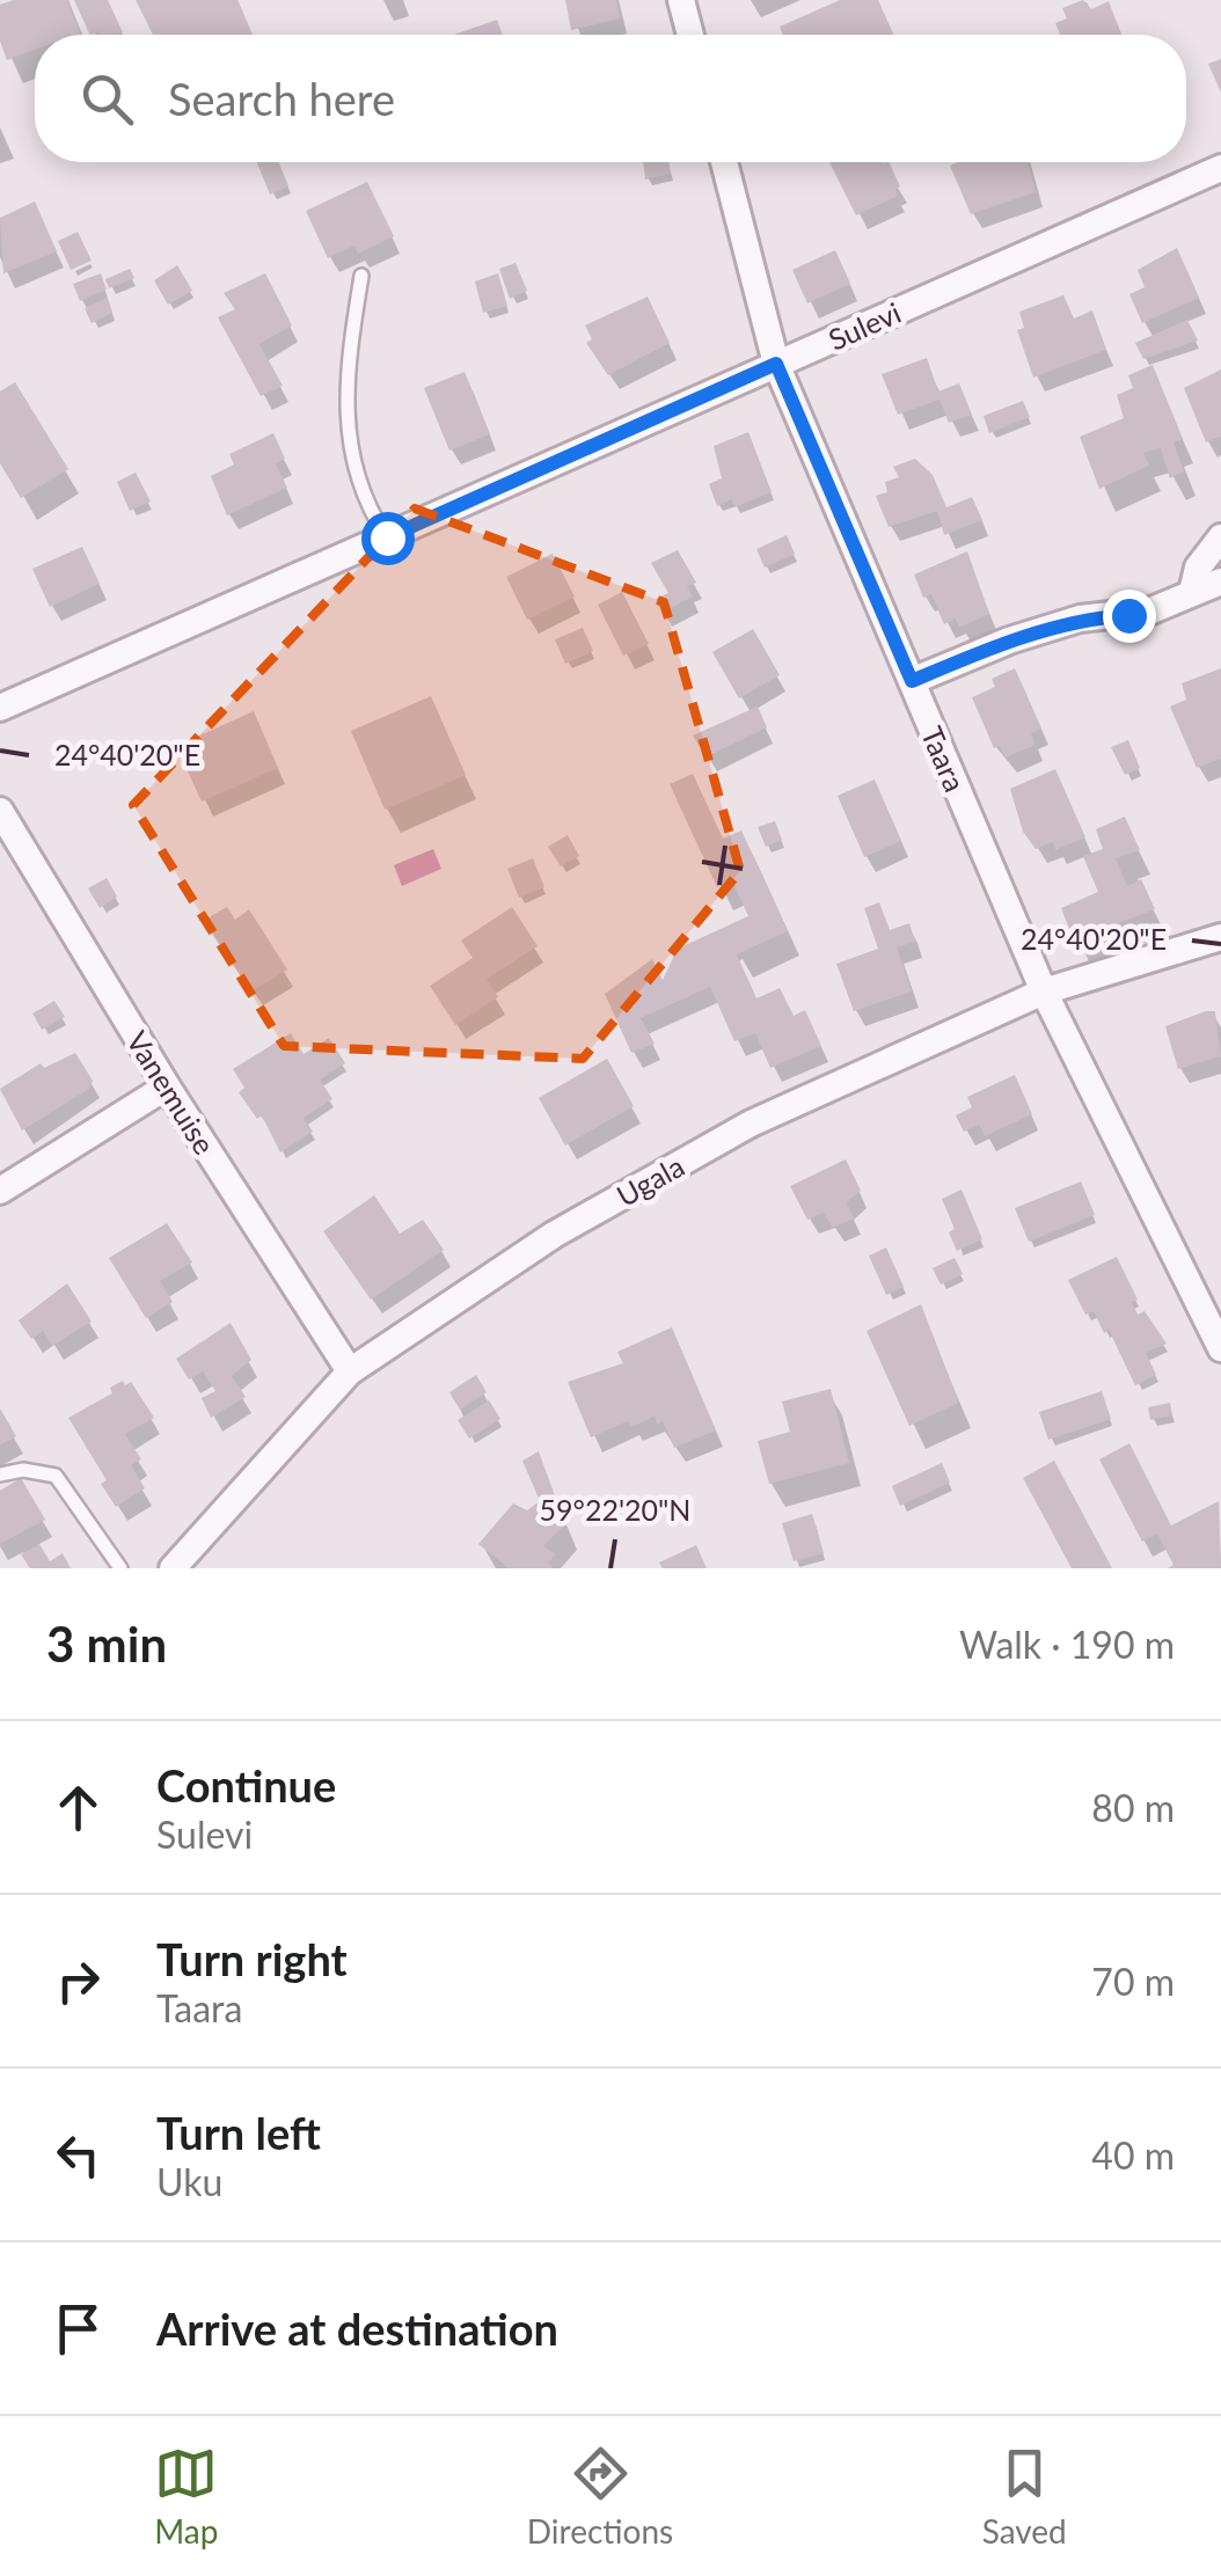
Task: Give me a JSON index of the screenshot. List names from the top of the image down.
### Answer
{
  "streets": {
    "street": [
      "Sulevi",
      "Taara",
      "Vanemuise",
      "Ugala"
    ]
  },
  "crossings": [
    ["Sulevi", "Taara"],
    ["Taara", "Ugala"],
    ["Vanemuise", "Ugala"]
  ],
  "page": {
    "search": "Search here",
    "heading": ["3 min", "Walk · 190 m"],
    "list": [
      ["Continue", "Sulevi", "80 m"],
      ["Turn right", "Taara", "70 m"],
      ["Turn left", "Uku", "40 m"],
      "Arrive at destination"
    ],
    "nav": ["Map", "Directions", "Saved"]
  },
  "coordinates": ["24°40'20\"E", "59°22'20\"N"]
}
